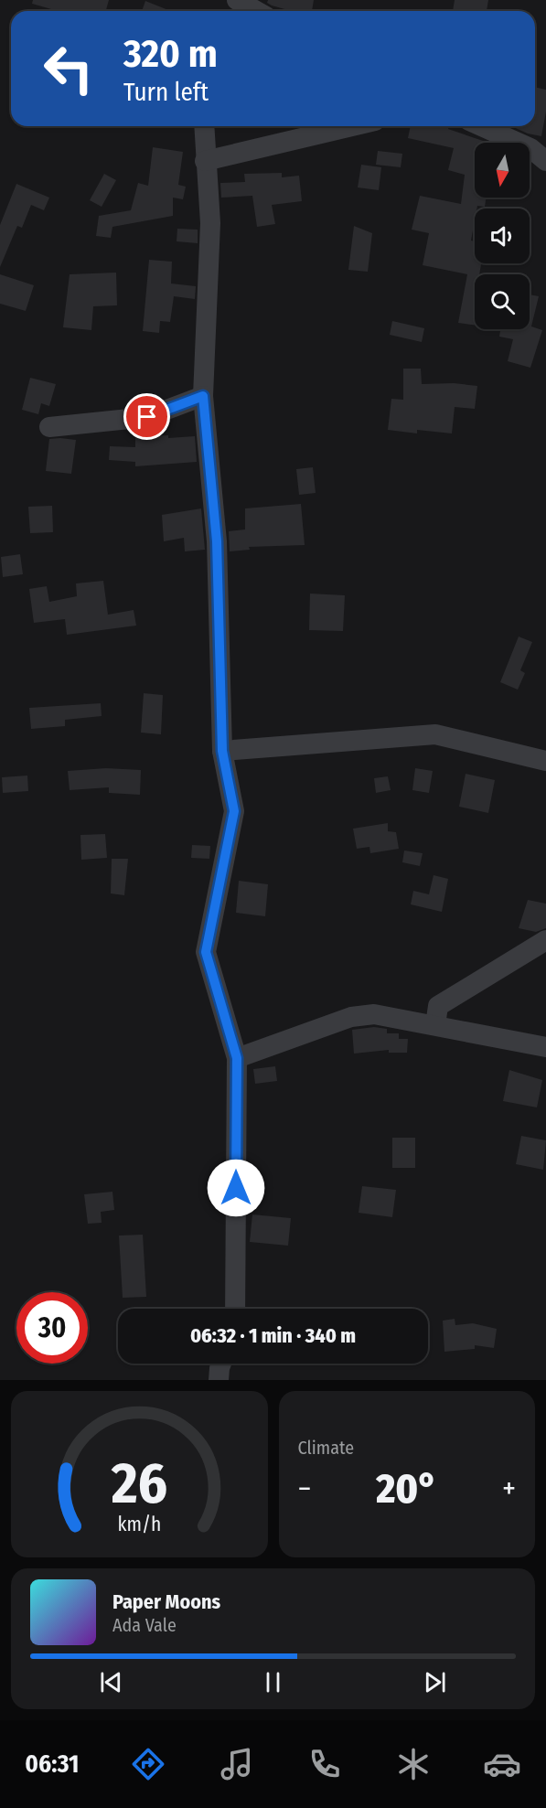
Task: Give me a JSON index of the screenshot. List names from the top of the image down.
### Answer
{
  "north": "bottom",
  "page": {
    "turn": ["320 m", "Turn left"],
    "limit": "30",
    "trip": "06:32 · 1 min · 340 m",
    "tile": "Climate",
    "heat": ["−", "20°", "+"],
    "song": ["Paper Moons", "Ada Vale"],
    "tabs": "06:31",
    "gauge": ["26", "km/h"]
  }
}
